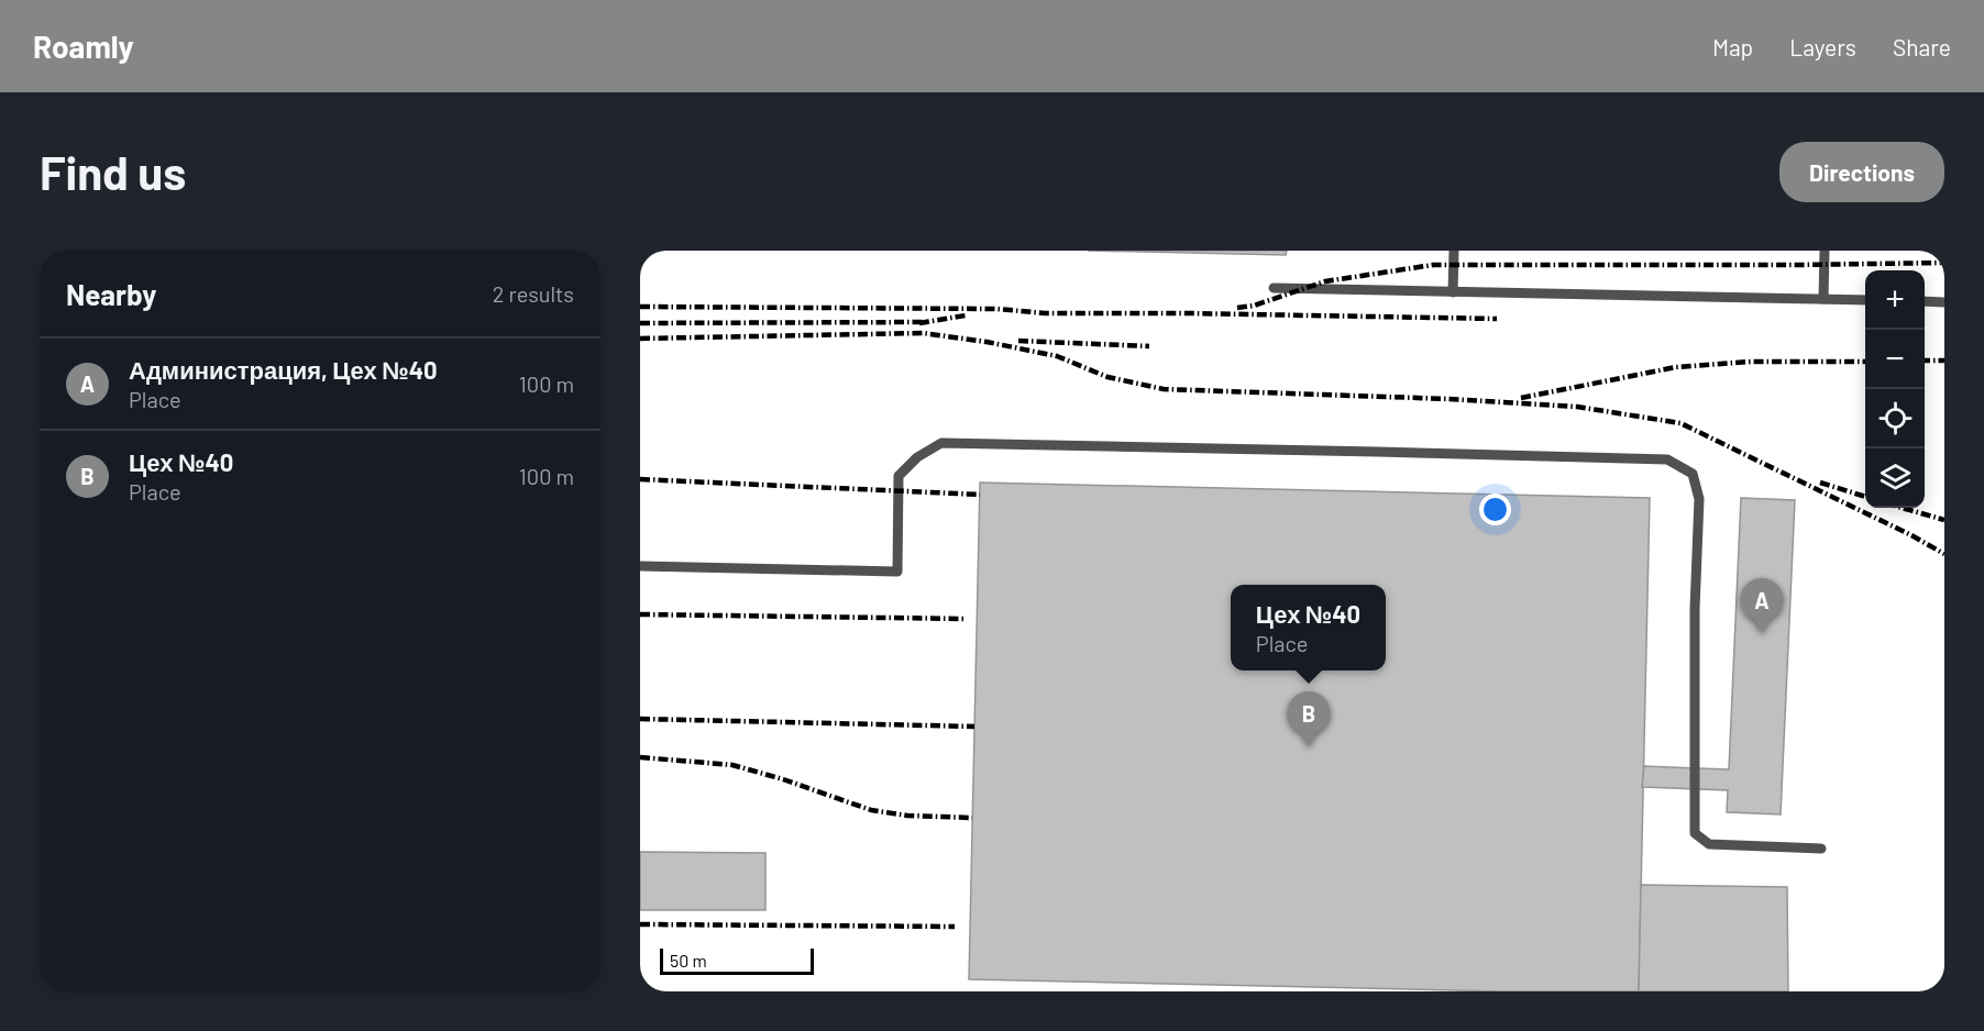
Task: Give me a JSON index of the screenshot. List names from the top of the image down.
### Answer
{
  "scale_bar": "50 m",
  "page": {
    "header": "Roamly",
    "nav": ["Map", "Layers", "Share"],
    "buttons": "Directions",
    "title": "Find us",
    "heading": ["Nearby", "2 results"],
    "map_buttons": ["+", "−"],
    "list": [
      {
        "mark": "A",
        "name": "Администрация, Цех №40",
        "note": "Place",
        "value": "100 m"
      },
      {
        "mark": "B",
        "name": "Цех №40",
        "note": "Place",
        "value": "100 m"
      }
    ],
    "pins": ["A", "B"],
    "popup": ["Цех №40", "Place"],
    "scale": "50 m"
  }
}
